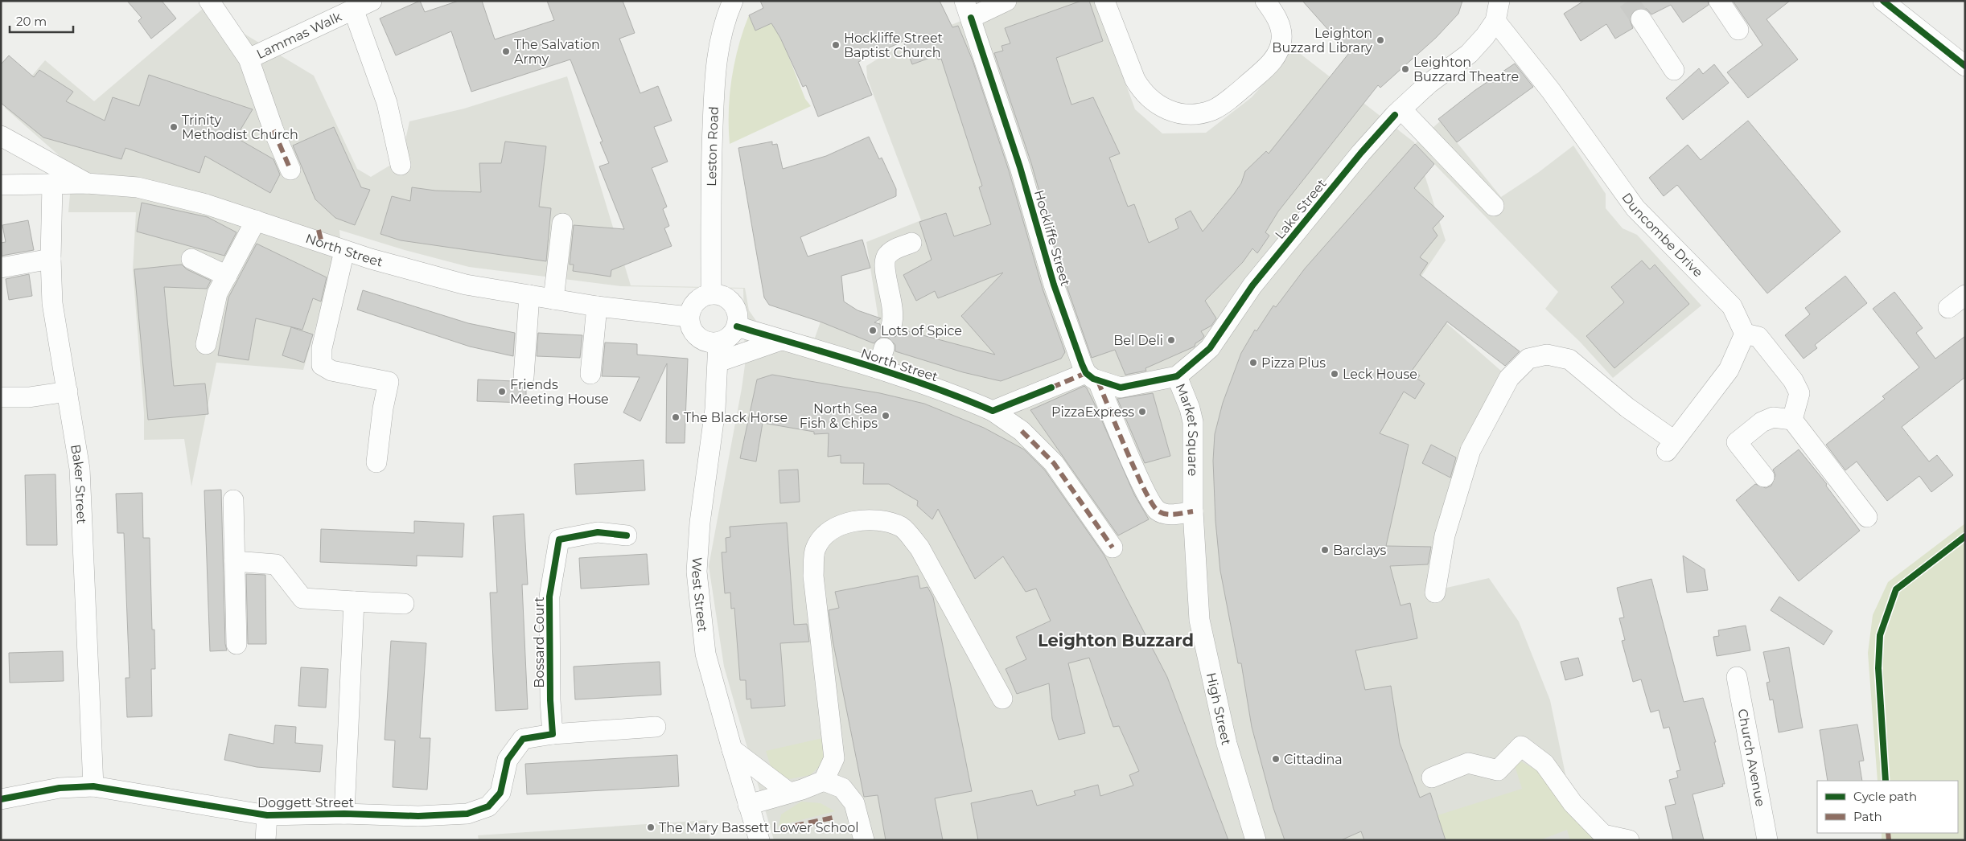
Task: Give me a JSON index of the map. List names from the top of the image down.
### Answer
{
  "streets": {
    "street": [
      "Lammas Walk",
      "Leston Road",
      "Lake Street",
      "Duncombe Drive",
      "Hockliffe Street",
      "North Street",
      "Market Square",
      "Baker Street",
      "West Street",
      "Bossard Court",
      "High Street",
      "Church Avenue",
      "Doggett Street"
    ]
  },
  "crossings": [
    ["Leston Road", "North Street"],
    ["Leston Road", "West Street"],
    ["Lake Street", "Duncombe Drive"],
    ["Lake Street", "Market Square"],
    ["North Street", "Baker Street"],
    ["North Street", "West Street"],
    ["Market Square", "High Street"],
    ["Baker Street", "Doggett Street"],
    ["Bossard Court", "Doggett Street"]
  ],
  "districts": ["Leighton Buzzard"],
  "places": [
    "Leighton Buzzard Library",
    "Hockliffe Street Baptist Church",
    "The Salvation Army",
    "Leighton Buzzard Theatre",
    "Trinity Methodist Church",
    "Lots of Spice",
    "Bel Deli",
    "Pizza Plus",
    "Leck House",
    "Friends Meeting House",
    "PizzaExpress",
    "North Sea Fish & Chips",
    "The Black Horse",
    "Barclays",
    "Cittadina",
    "The Mary Bassett Lower School"
  ],
  "legend": ["Cycle path", "Path"],
  "scale_bar": "20 m"
}
